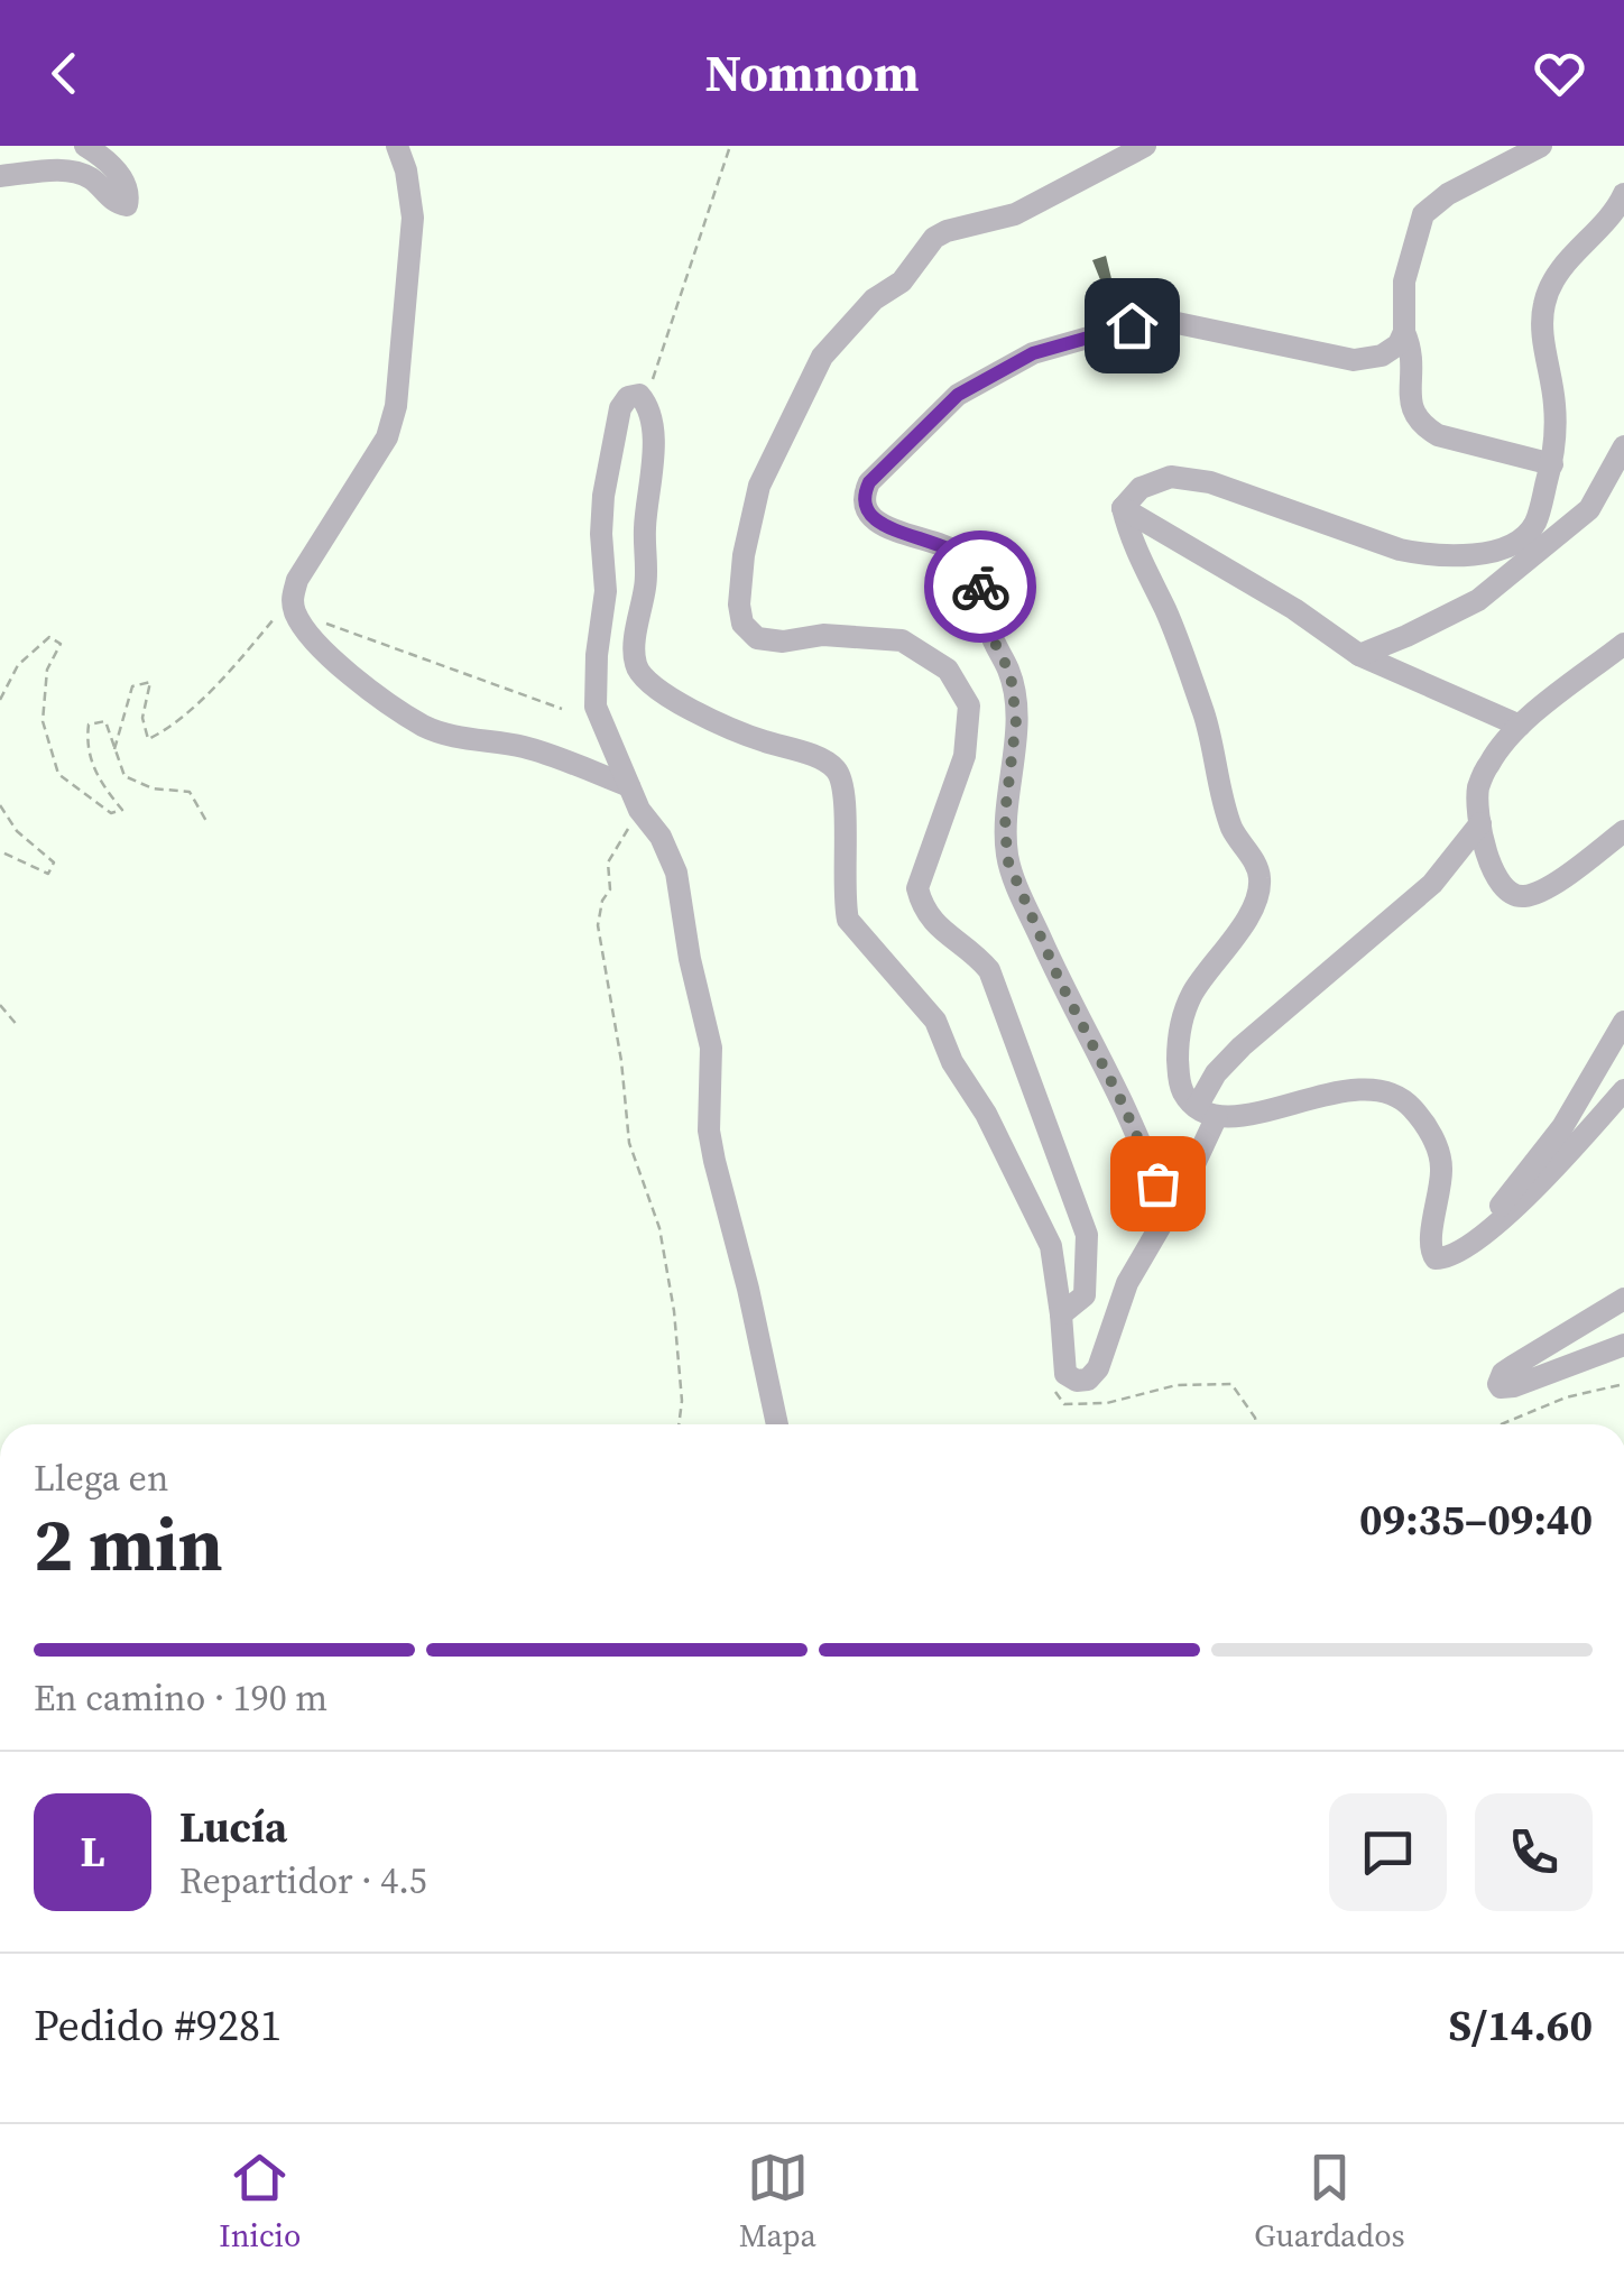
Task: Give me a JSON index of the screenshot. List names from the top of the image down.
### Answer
{
  "page": {
    "header": "Nomnom",
    "heading": ["2 min", "Llega en", "09:35–09:40"],
    "panel": [
      "Lucía",
      "Repartidor · 4.5",
      "Pedido #9281",
      "S/14.60"
    ],
    "bar": "En camino · 190 m",
    "round": "L",
    "tabs": ["Inicio", "Mapa", "Guardados"]
  }
}
